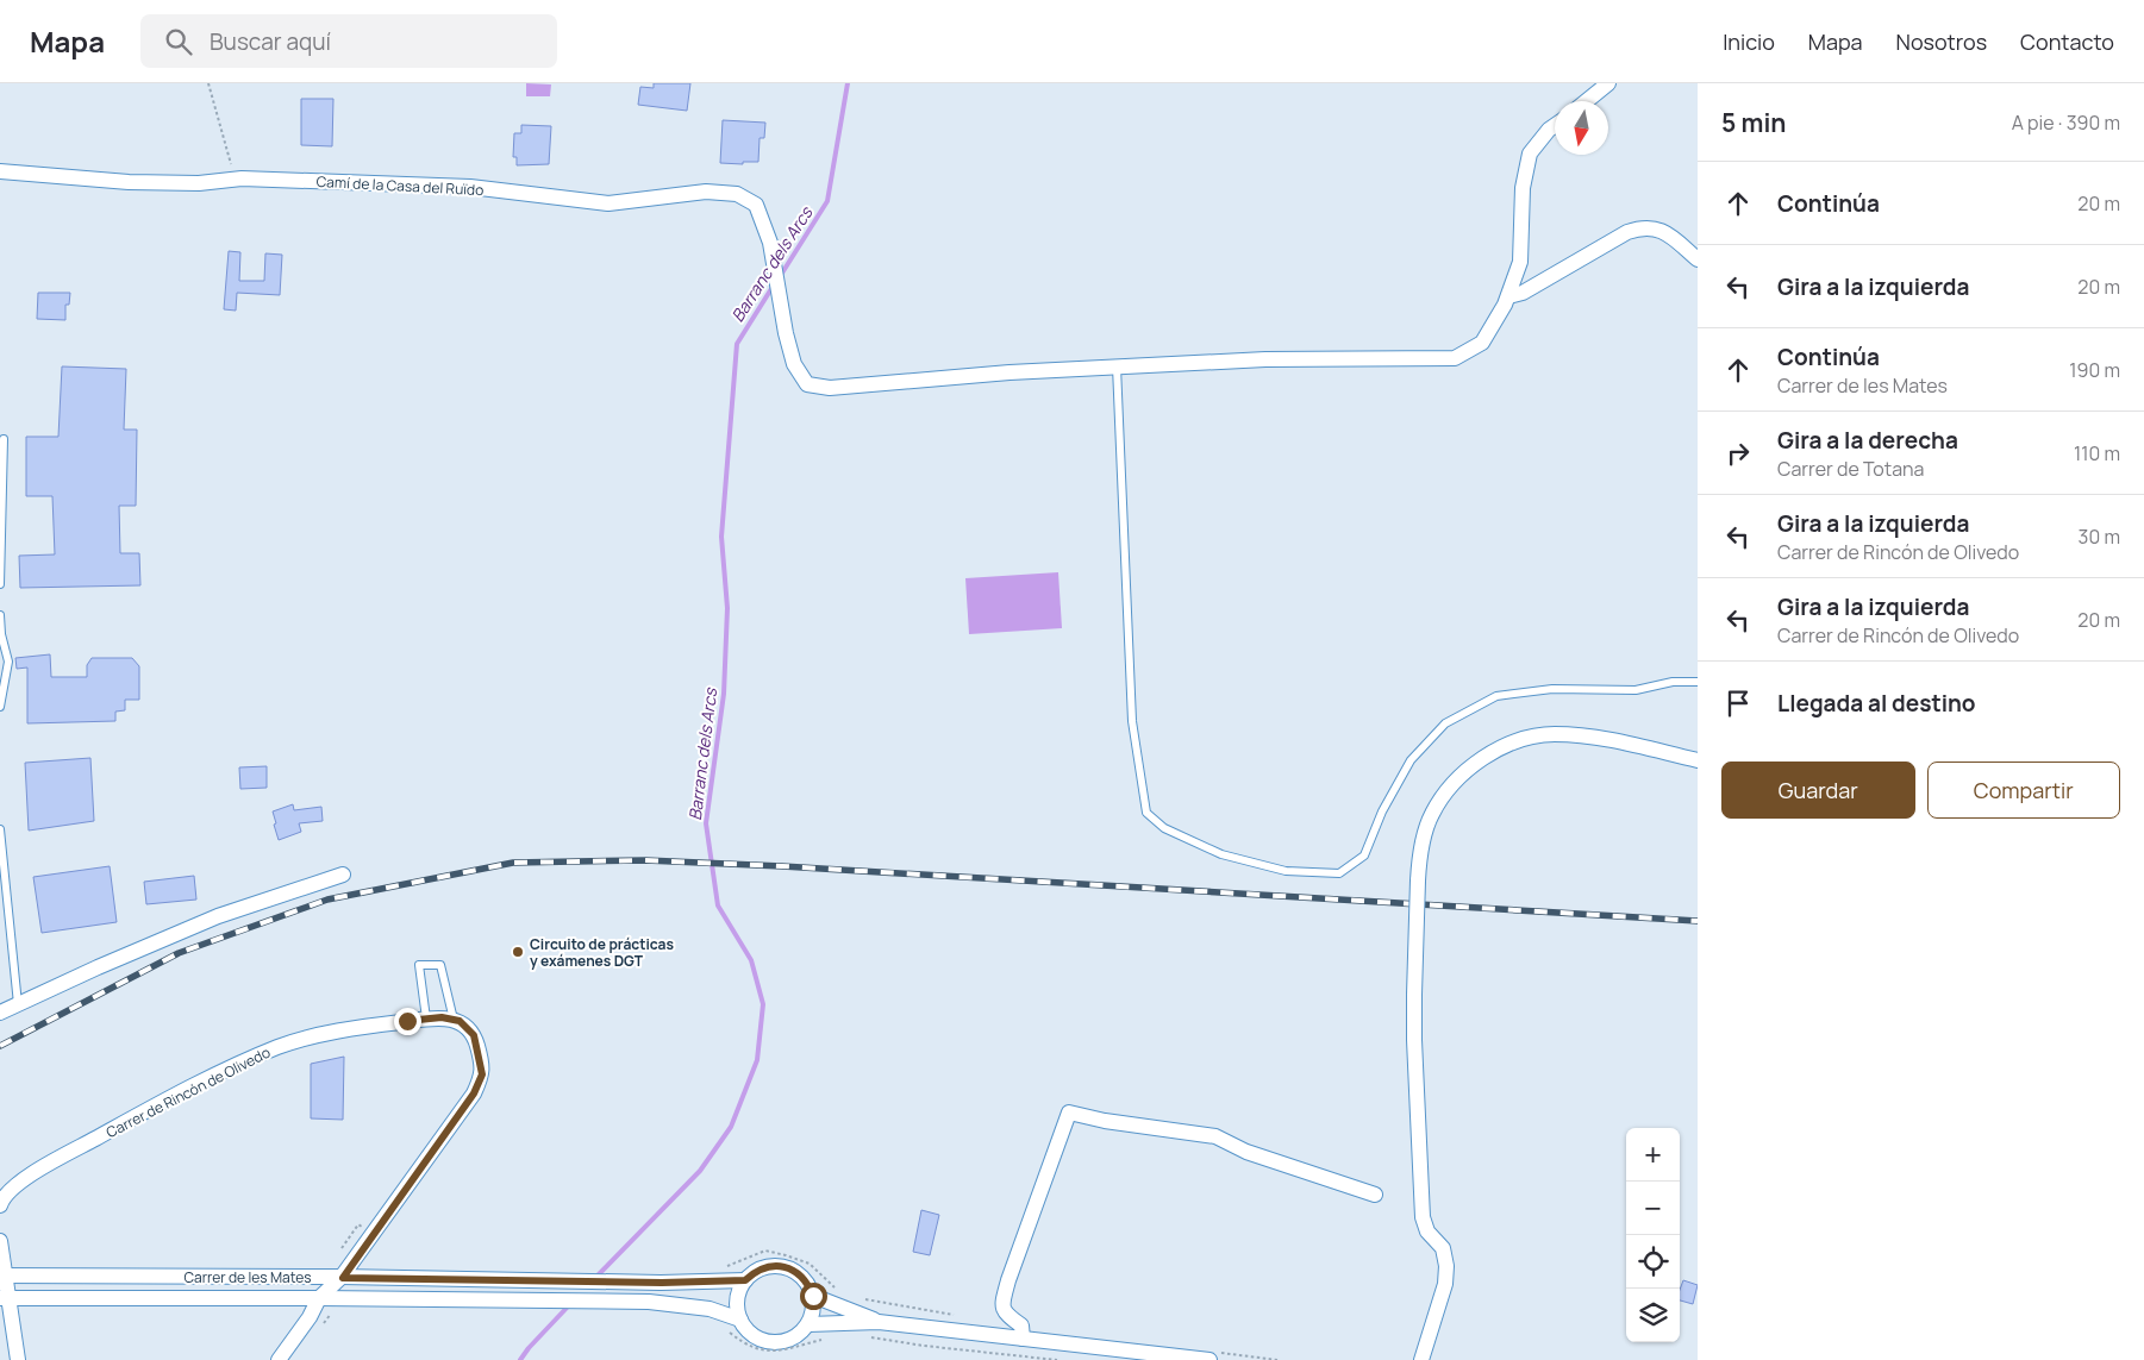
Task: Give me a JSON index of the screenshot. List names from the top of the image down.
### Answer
{
  "streets": {
    "street": ["Camí de la Casa del Ruïdo", "Carrer de Rincón de Olivedo", "Carrer de les Mates"]
  },
  "water": ["Barranc dels Arcs"],
  "places": ["Circuito de prácticas y exámenes DGT"],
  "north": "bottom",
  "page": {
    "header": "Mapa",
    "search": "Buscar aquí",
    "nav": [
      "Inicio",
      "Mapa",
      "Nosotros",
      "Contacto"
    ],
    "heading": ["5 min", "A pie · 390 m"],
    "list": [
      ["Continúa", "20 m"],
      ["Gira a la izquierda", "20 m"],
      ["Continúa", "Carrer de les Mates", "190 m"],
      ["Gira a la derecha", "Carrer de Totana", "110 m"],
      ["Gira a la izquierda", "Carrer de Rincón de Olivedo", "30 m"],
      ["Gira a la izquierda", "Carrer de Rincón de Olivedo", "20 m"],
      "Llegada al destino"
    ],
    "buttons": ["Guardar", "Compartir"],
    "map_buttons": ["+", "−"]
  }
}
